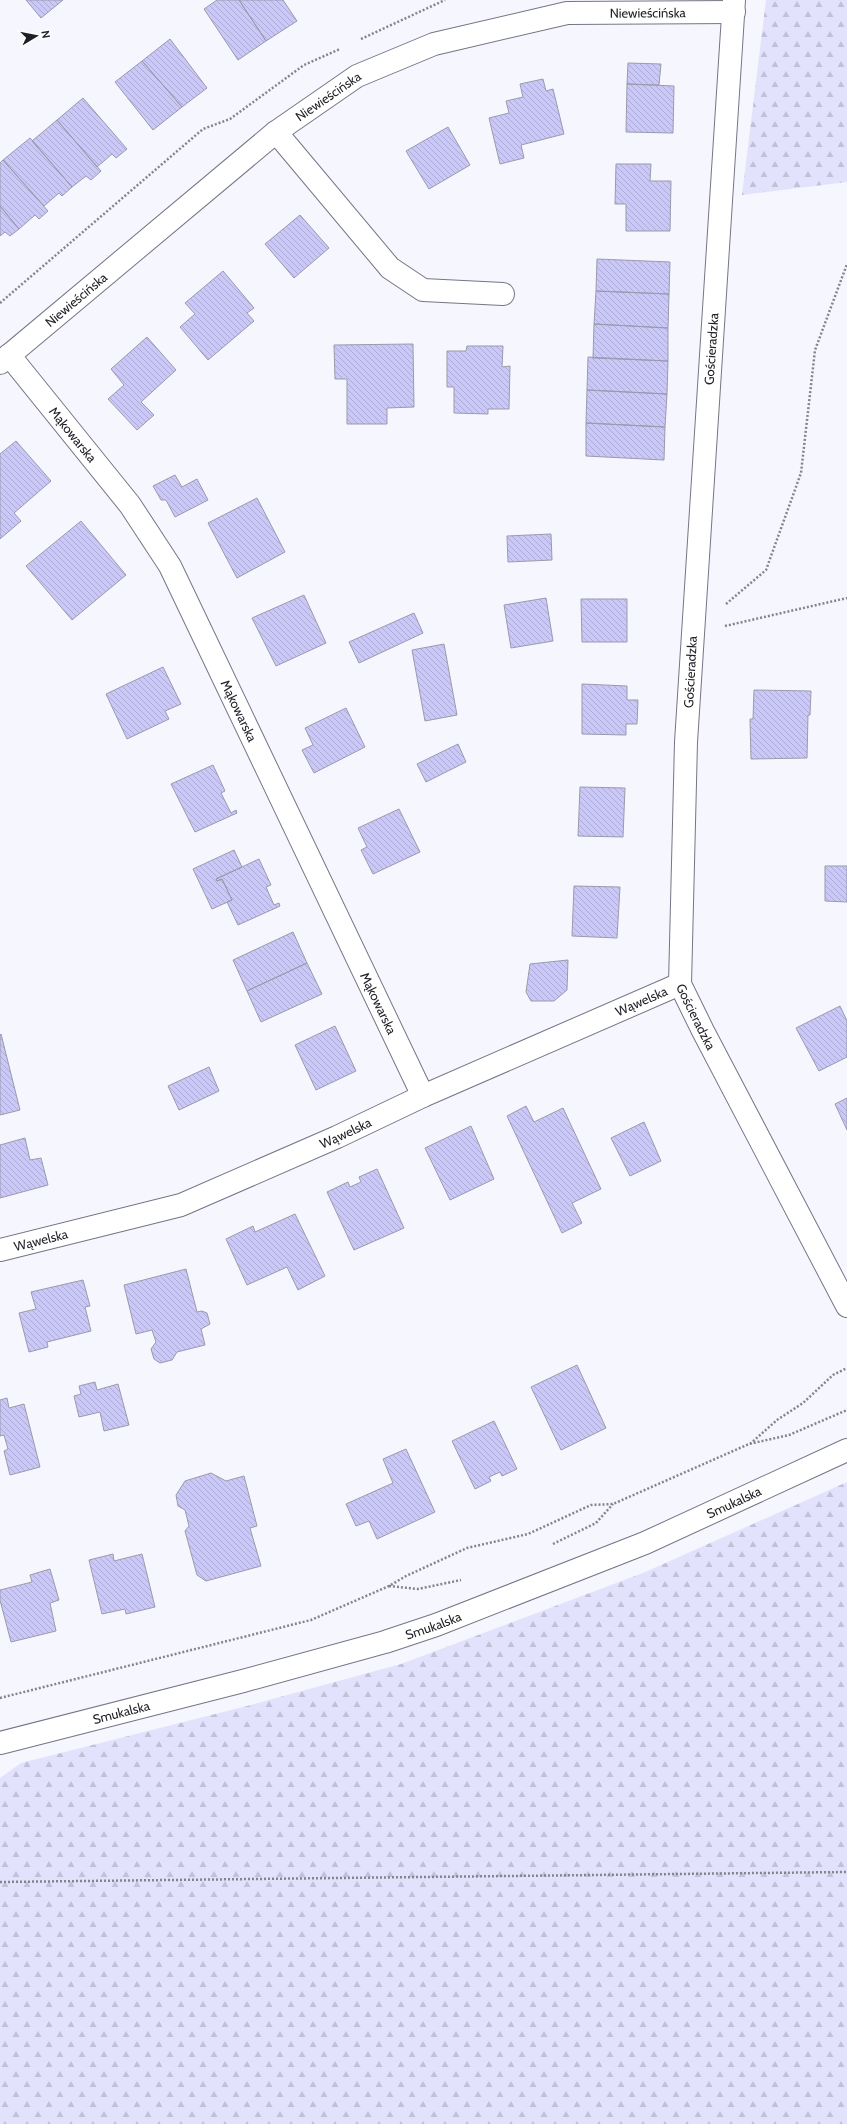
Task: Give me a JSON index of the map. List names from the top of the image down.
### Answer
{
  "streets": {
    "street": [
      "Niewieścińska",
      "Gościeradzka",
      "Mąkowarska",
      "Wąwelska",
      "Smukalska"
    ]
  },
  "crossings": [
    ["Niewieścińska", "Gościeradzka"],
    ["Niewieścińska", "Mąkowarska"],
    ["Gościeradzka", "Wąwelska"],
    ["Mąkowarska", "Wąwelska"]
  ],
  "north": "right"
}
